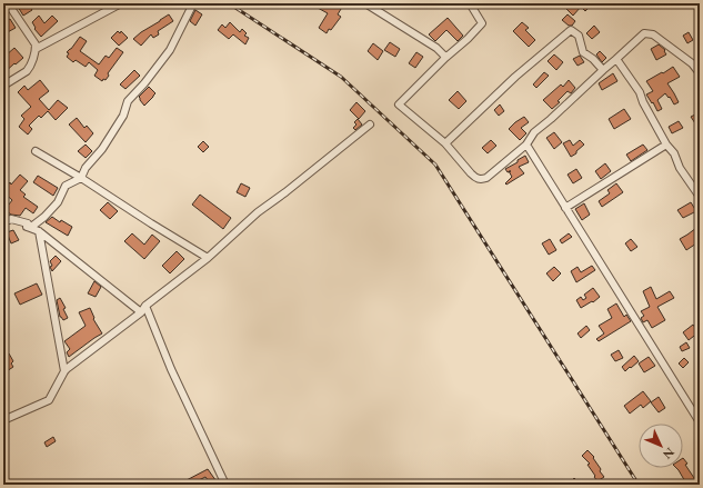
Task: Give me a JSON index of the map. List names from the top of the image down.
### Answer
{
  "north": "bottom right"
}
